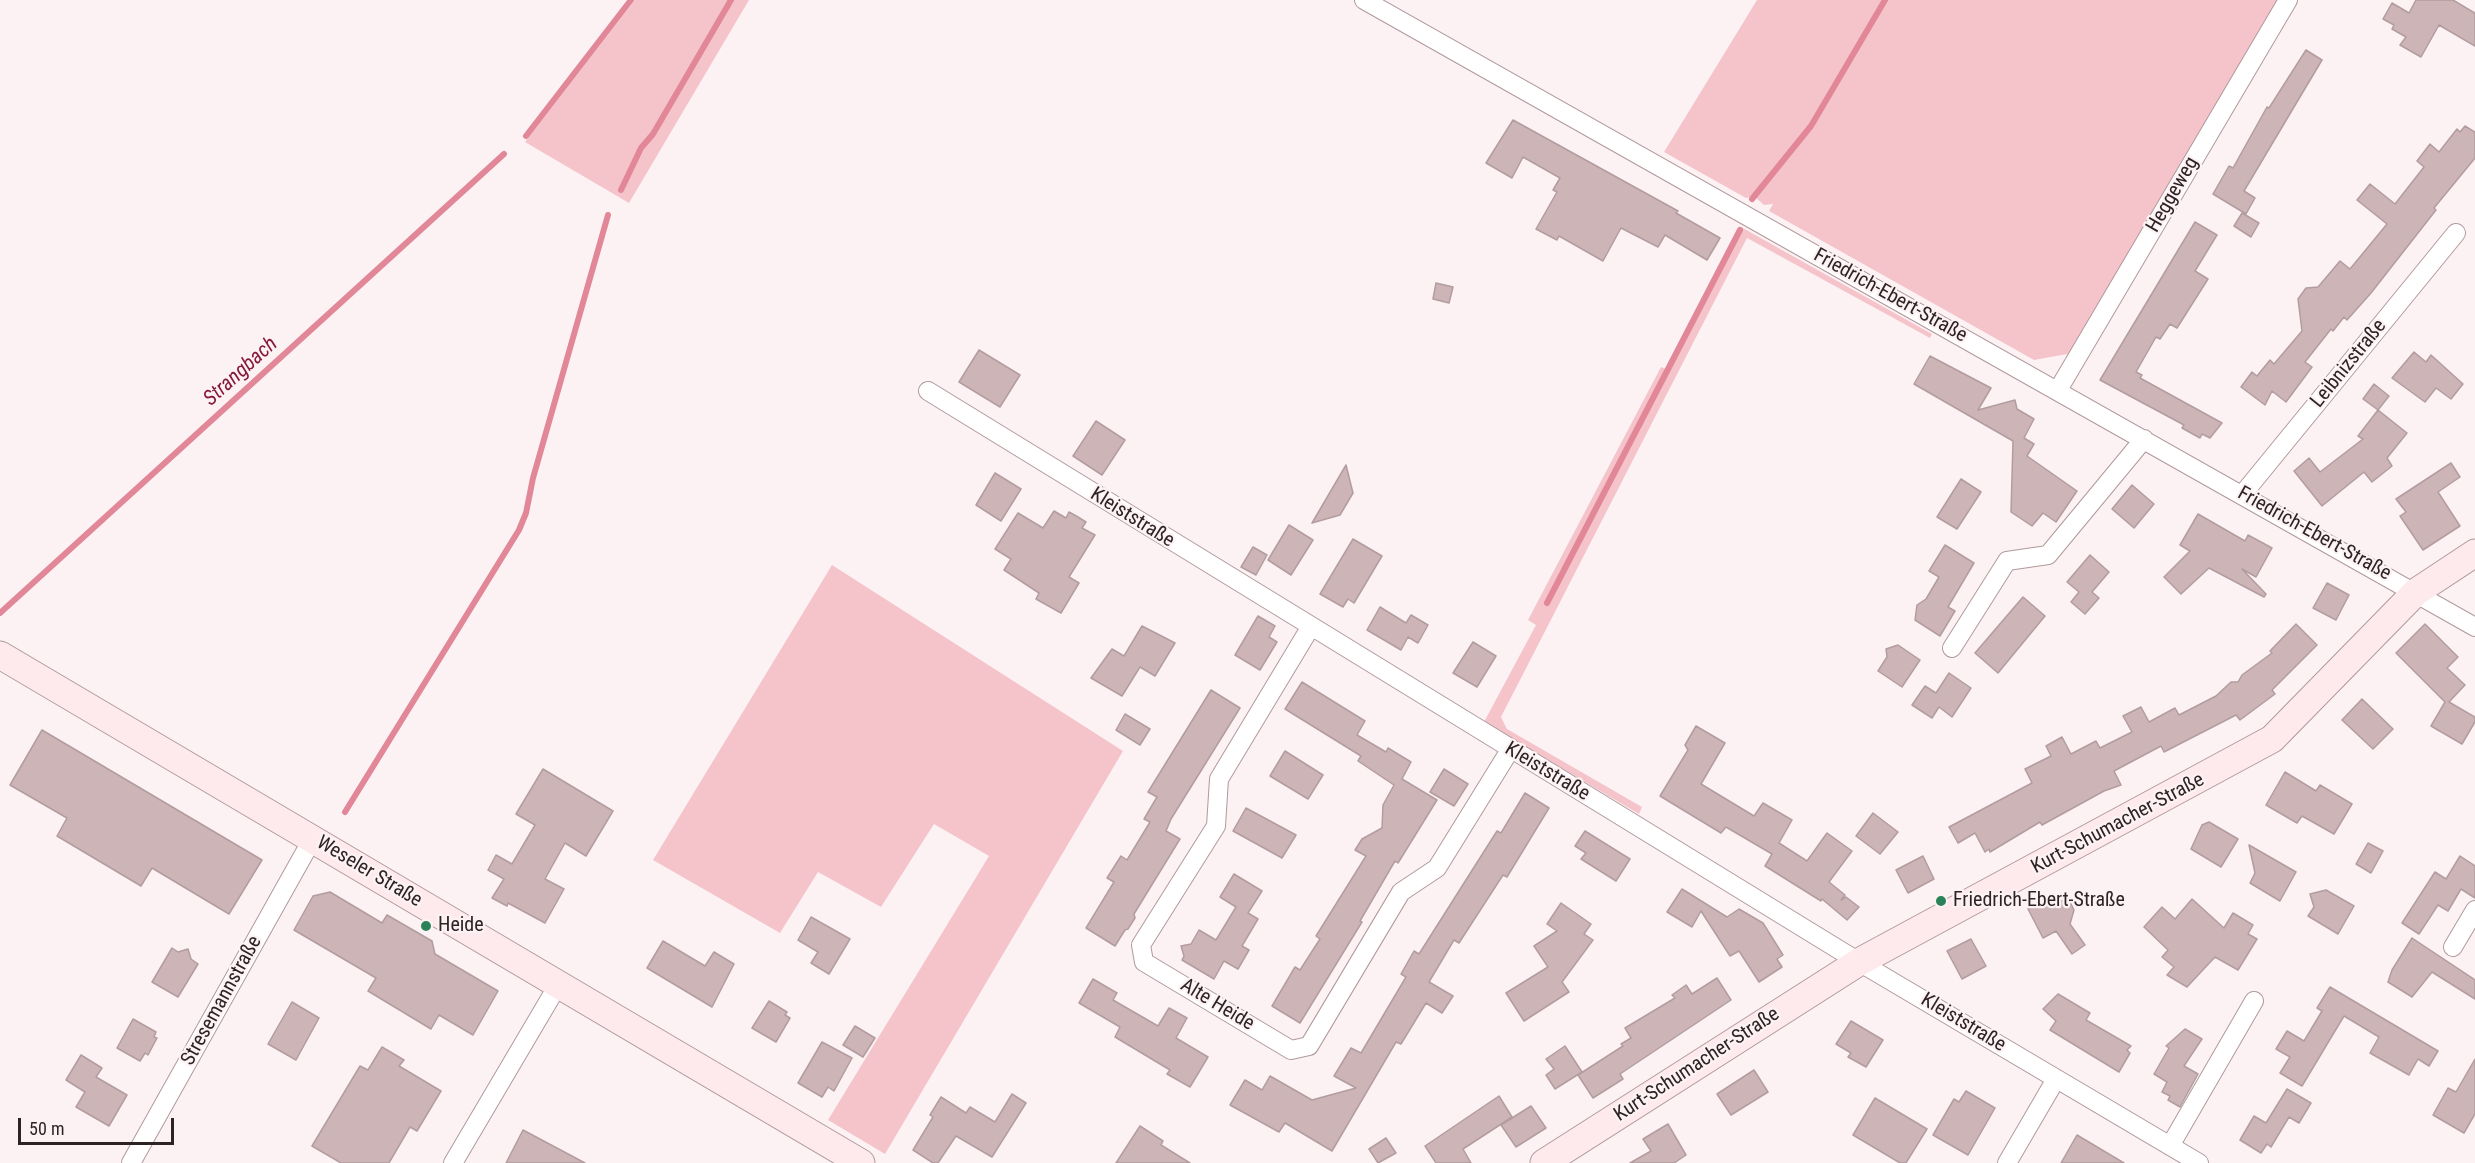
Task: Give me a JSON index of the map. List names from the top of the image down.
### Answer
{
  "streets": {
    "street": [
      "Heggeweg",
      "Friedrich-Ebert-Straße",
      "Leibnizstraße",
      "Kleiststraße",
      "Kurt-Schumacher-Straße",
      "Weseler Straße",
      "Stresemannstraße",
      "Alte Heide"
    ]
  },
  "crossings": [
    ["Heggeweg", "Friedrich-Ebert-Straße"],
    ["Friedrich-Ebert-Straße", "Leibnizstraße"],
    ["Friedrich-Ebert-Straße", "Kurt-Schumacher-Straße"],
    ["Kleiststraße", "Kurt-Schumacher-Straße"],
    ["Kleiststraße", "Alte Heide"],
    ["Weseler Straße", "Stresemannstraße"]
  ],
  "water": ["Strangbach"],
  "places": ["Friedrich-Ebert-Straße", "Heide"],
  "scale_bar": "50 m"
}
